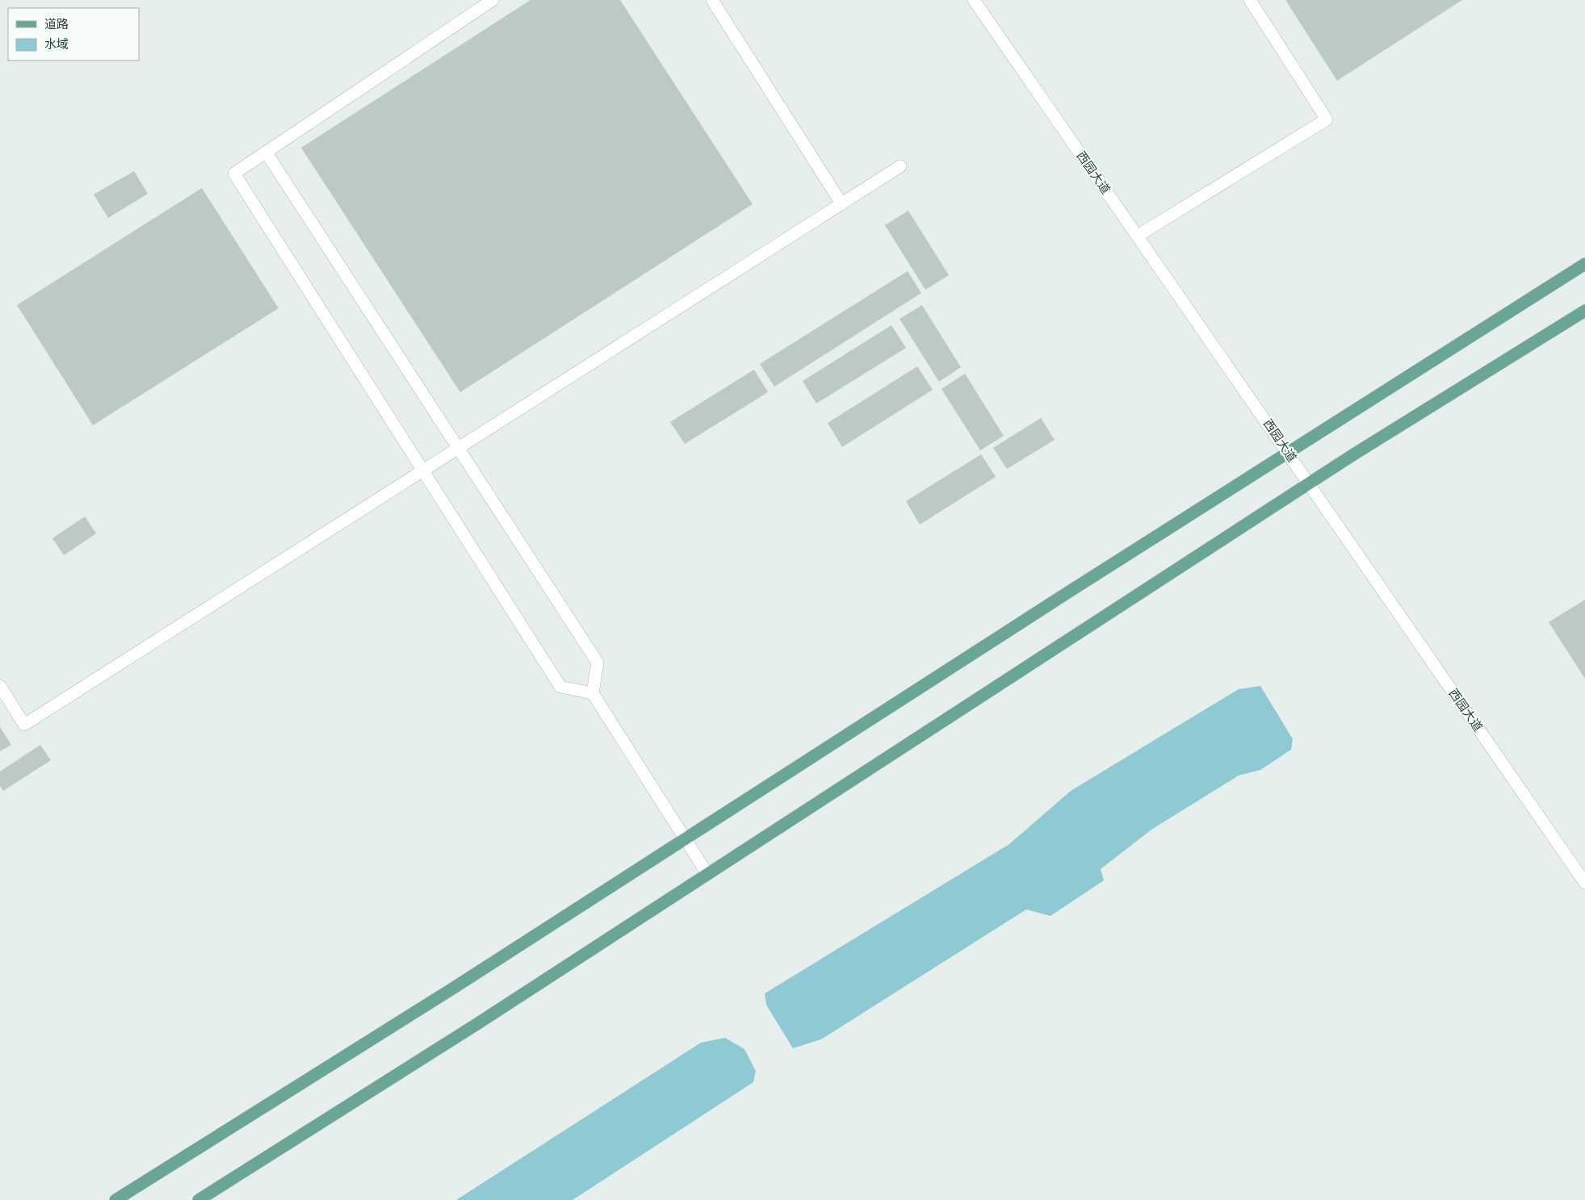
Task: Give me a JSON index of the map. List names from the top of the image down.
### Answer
{
  "streets": {
    "street": ["西园大道"]
  },
  "legend": ["道路", "水域"]
}
